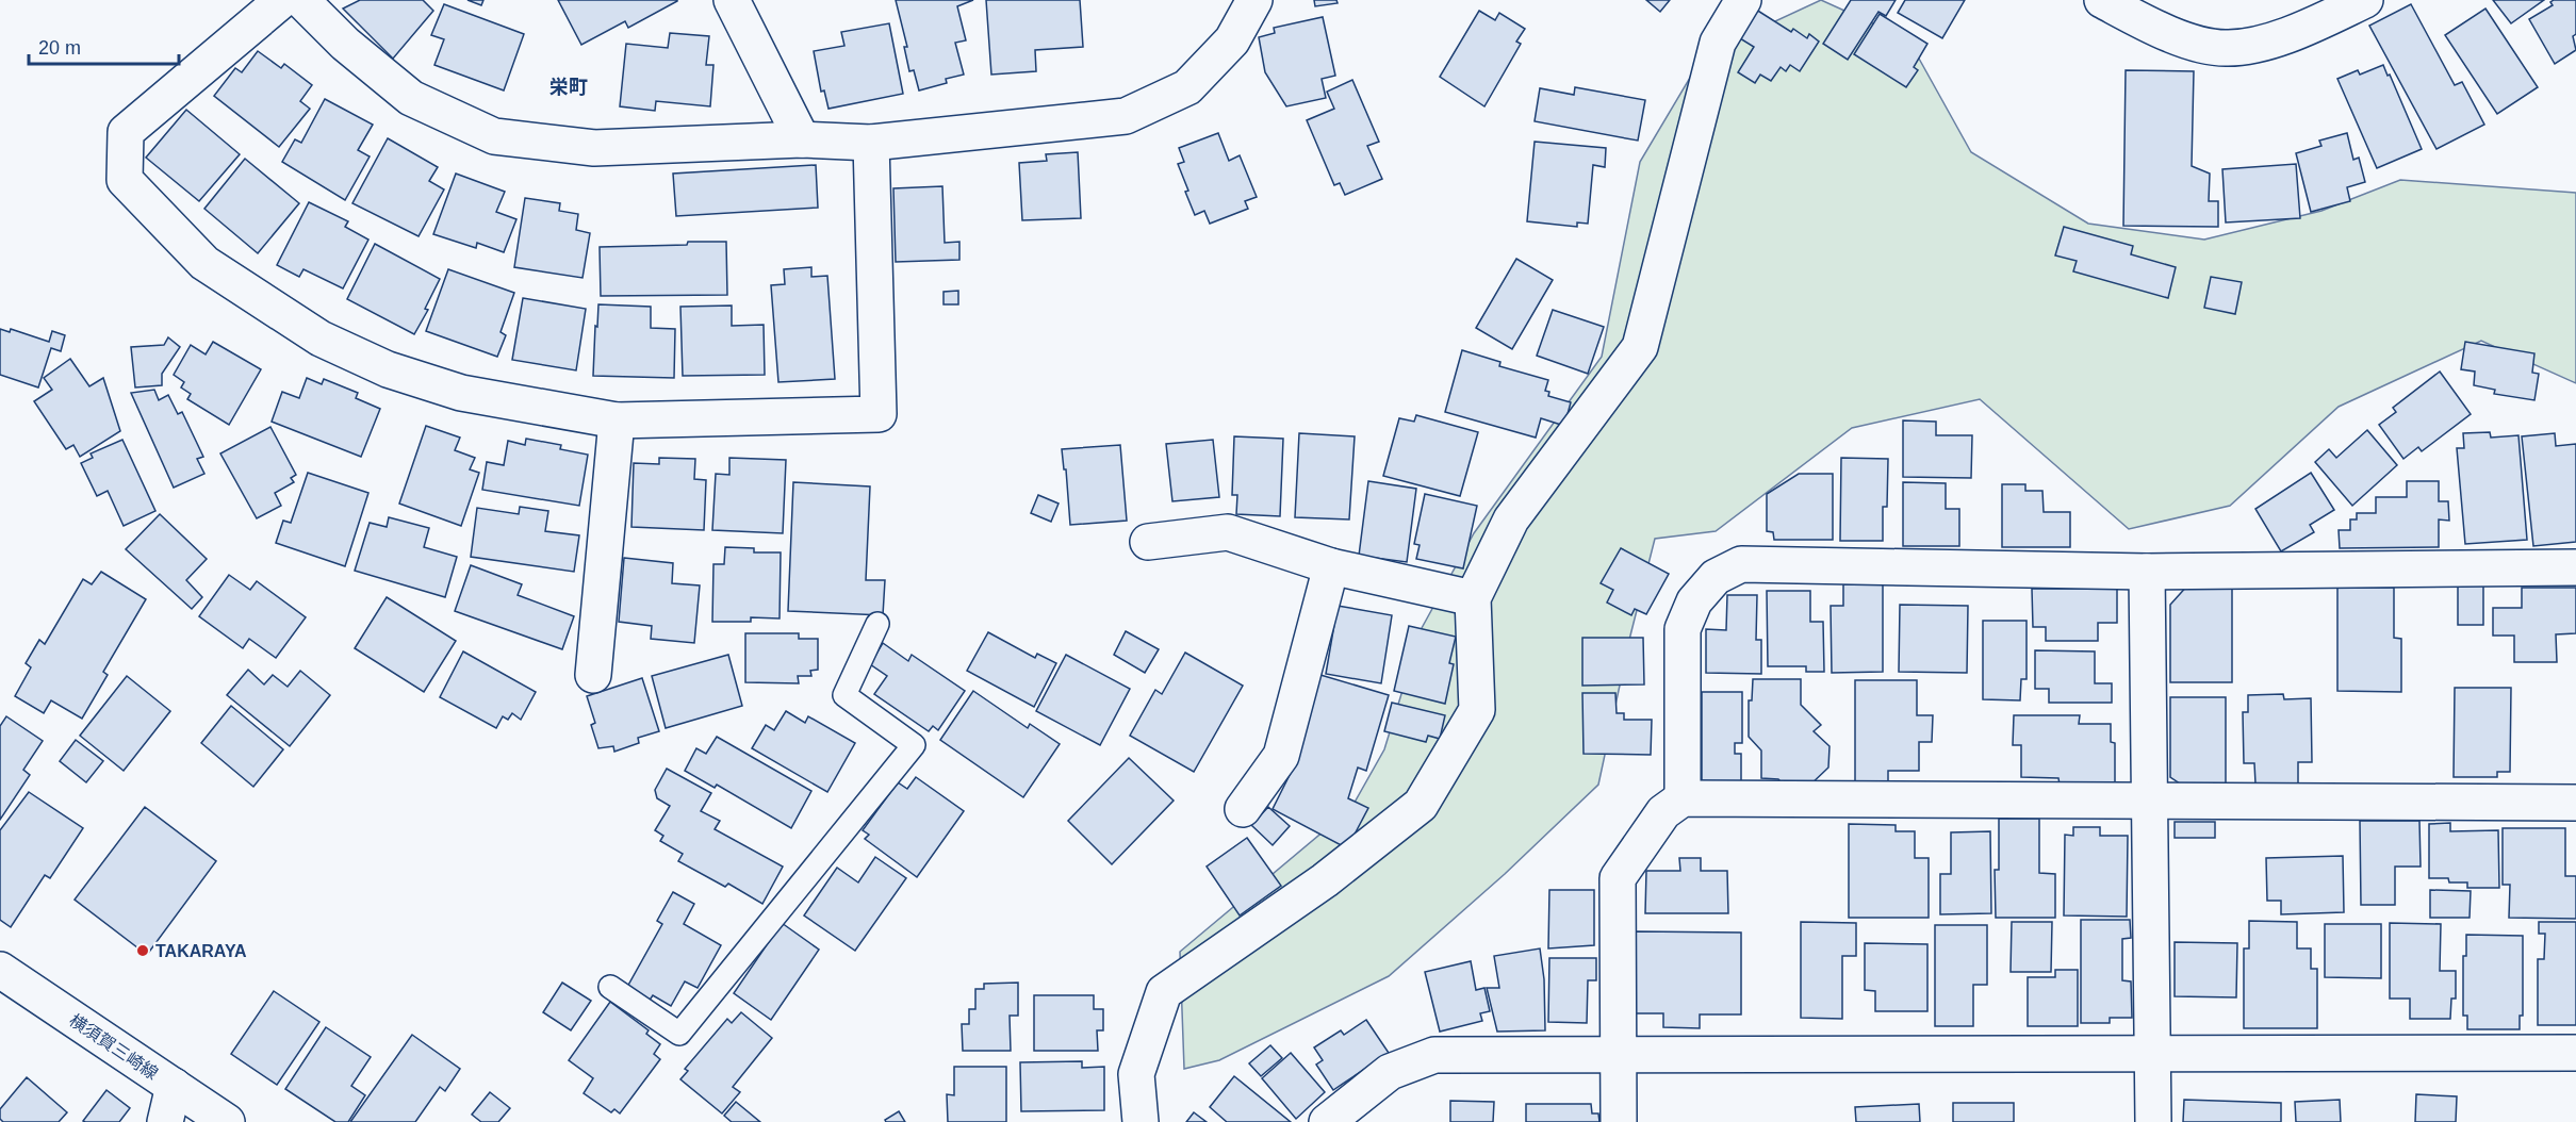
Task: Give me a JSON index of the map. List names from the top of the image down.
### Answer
{
  "streets": {
    "street": ["横須賀三崎線"]
  },
  "districts": ["栄町"],
  "places": ["TAKARAYA"],
  "scale_bar": "20 m"
}
